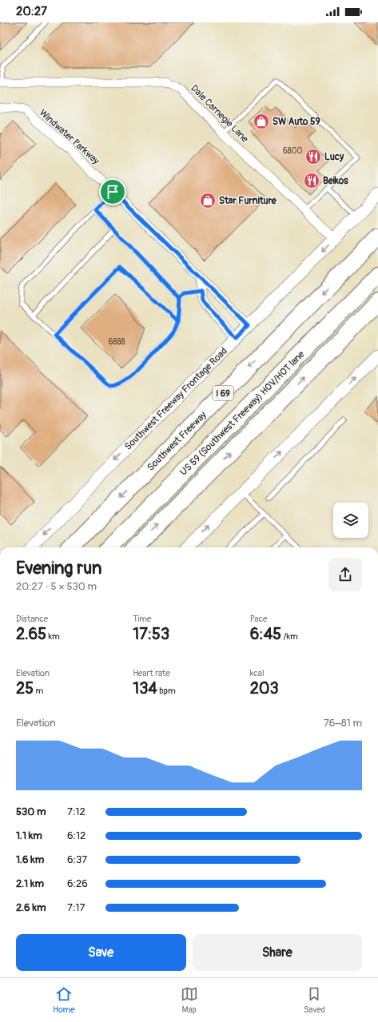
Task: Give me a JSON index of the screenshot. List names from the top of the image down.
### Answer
{
  "streets": {
    "highway": ["I 69", "US 59 (Southwest Freeway) HOV/HOT lane", "Southwest Freeway"],
    "main road": ["Southwest Freeway Frontage Road"],
    "street": ["Dale Carnegie Lane", "Windwater Parkway"]
  },
  "crossings": [
    ["Dale Carnegie Lane", "Southwest Freeway Frontage Road"],
    ["Windwater Parkway", "Southwest Freeway Frontage Road"]
  ],
  "one_way": ["Southwest Freeway Frontage Road"],
  "places": {
    "shop": ["SW Auto 59", "Star Furniture"],
    "restaurant": ["Lucy", "Beikos"]
  },
  "house_numbers": ["6800", "6888"],
  "page": {
    "status": "20:27",
    "heading": ["Evening run", "20:27 · 5 × 530 m"],
    "stats": [
      ["Distance", "2.65 km"],
      ["Time", "17:53"],
      ["Pace", "6:45 /km"],
      ["Elevation", "25 m"],
      ["Heart rate", "134 bpm"],
      ["kcal", "203"]
    ],
    "chart": ["Elevation", "76–81 m"],
    "list": [
      {
        "name": "530 m",
        "note": "7:12"
      },
      {
        "name": "1.1 km",
        "note": "6:12"
      },
      {
        "name": "1.6 km",
        "note": "6:37"
      },
      {
        "name": "2.1 km",
        "note": "6:26"
      },
      {
        "name": "2.6 km",
        "note": "7:17"
      }
    ],
    "buttons": ["Save", "Share"],
    "tabs": ["Home", "Map", "Saved"]
  }
}
